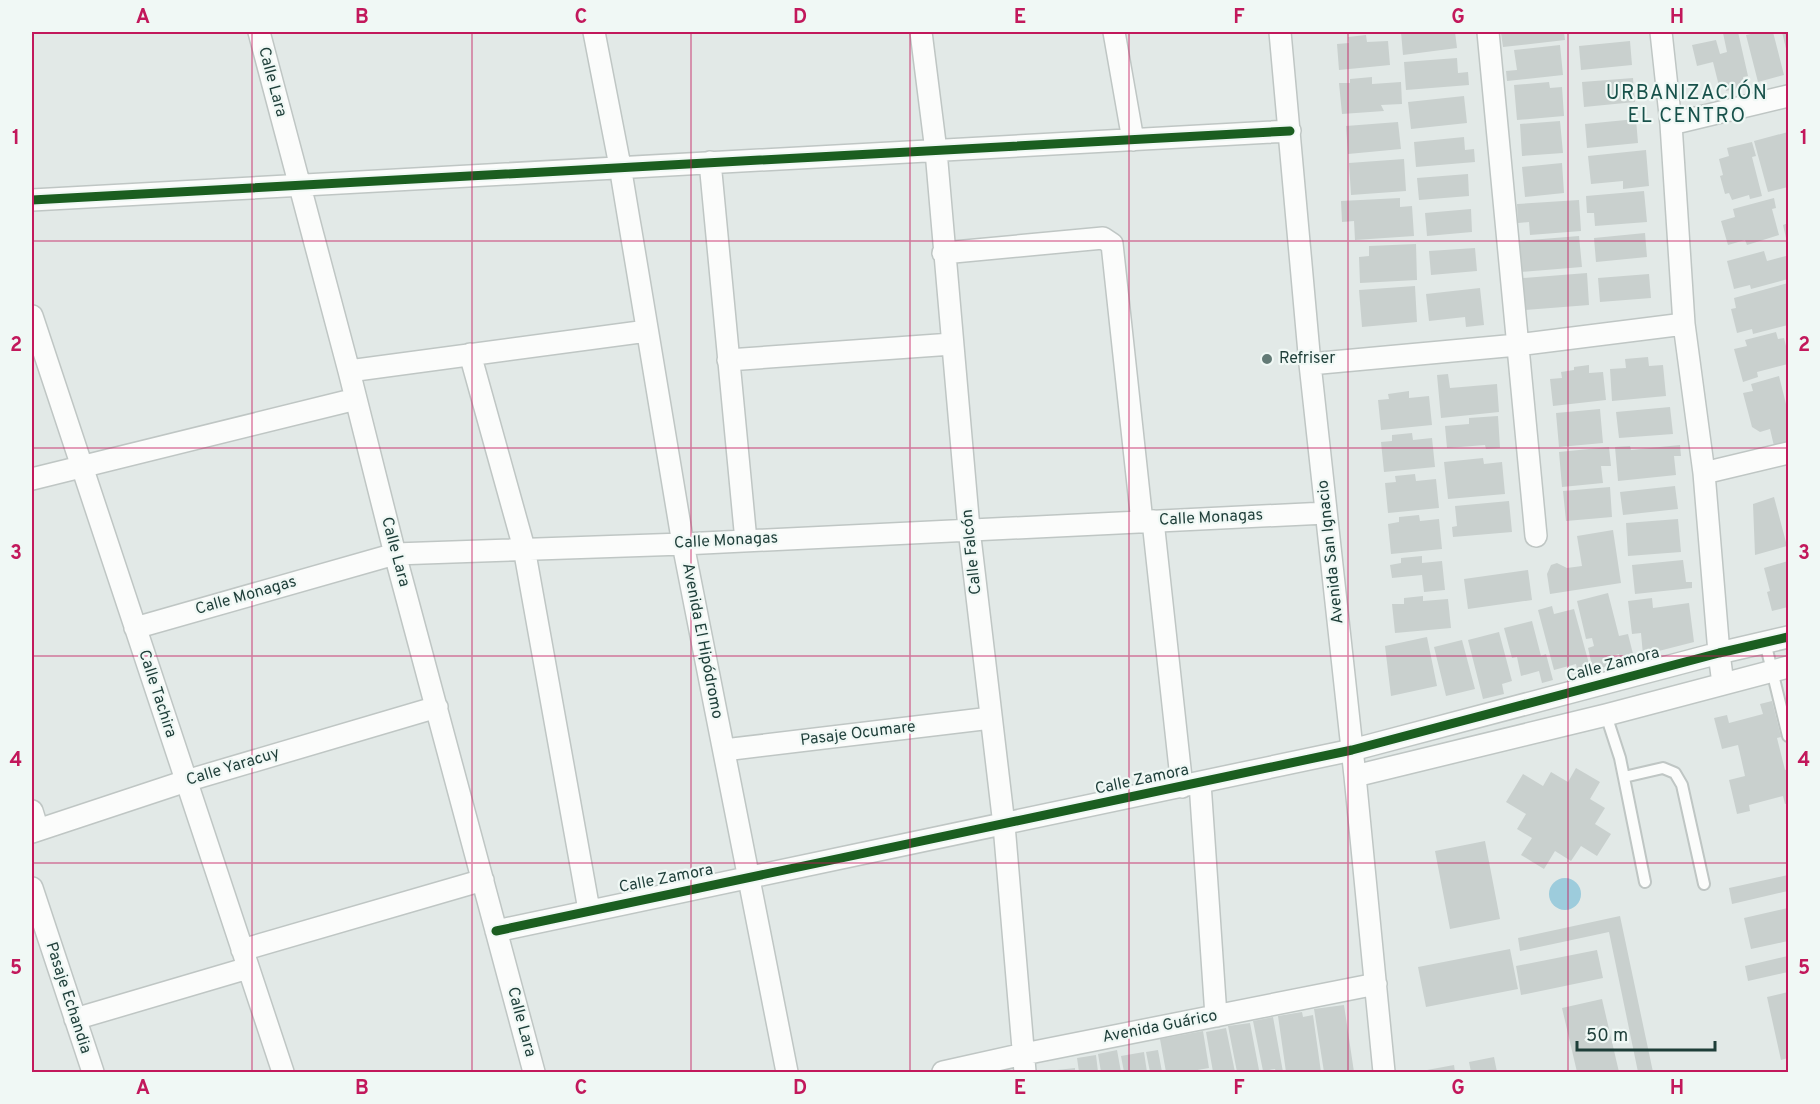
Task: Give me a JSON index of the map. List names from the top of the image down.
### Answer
{
  "streets": {
    "street": [
      "Calle Lara",
      "Calle Monagas",
      "Calle Falcón",
      "Avenida San Ignacio",
      "Avenida El Hipódromo",
      "Calle Zamora",
      "Calle Tachira",
      "Pasaje Ocumare",
      "Calle Yaracuy",
      "Pasaje Echandia",
      "Avenida Guárico"
    ]
  },
  "crossings": [
    ["Calle Lara", "Calle Monagas"],
    ["Calle Lara", "Calle Zamora"],
    ["Calle Lara", "Calle Yaracuy"],
    ["Calle Monagas", "Calle Falcón"],
    ["Calle Monagas", "Avenida San Ignacio"],
    ["Calle Monagas", "Avenida El Hipódromo"],
    ["Calle Monagas", "Calle Tachira"],
    ["Calle Falcón", "Calle Zamora"],
    ["Calle Falcón", "Pasaje Ocumare"],
    ["Calle Falcón", "Avenida Guárico"],
    ["Avenida San Ignacio", "Calle Zamora"],
    ["Avenida San Ignacio", "Avenida Guárico"],
    ["Avenida El Hipódromo", "Calle Zamora"],
    ["Avenida El Hipódromo", "Pasaje Ocumare"],
    ["Calle Tachira", "Calle Yaracuy"]
  ],
  "districts": ["URBANIZACIÓN EL CENTRO"],
  "places": ["Refriser"],
  "scale_bar": "50 m",
  "grid": {
    "columns": [
      "A",
      "B",
      "C",
      "D",
      "E",
      "F",
      "G",
      "H"
    ],
    "rows": [
      "1",
      "2",
      "3",
      "4",
      "5"
    ]
  }
}
